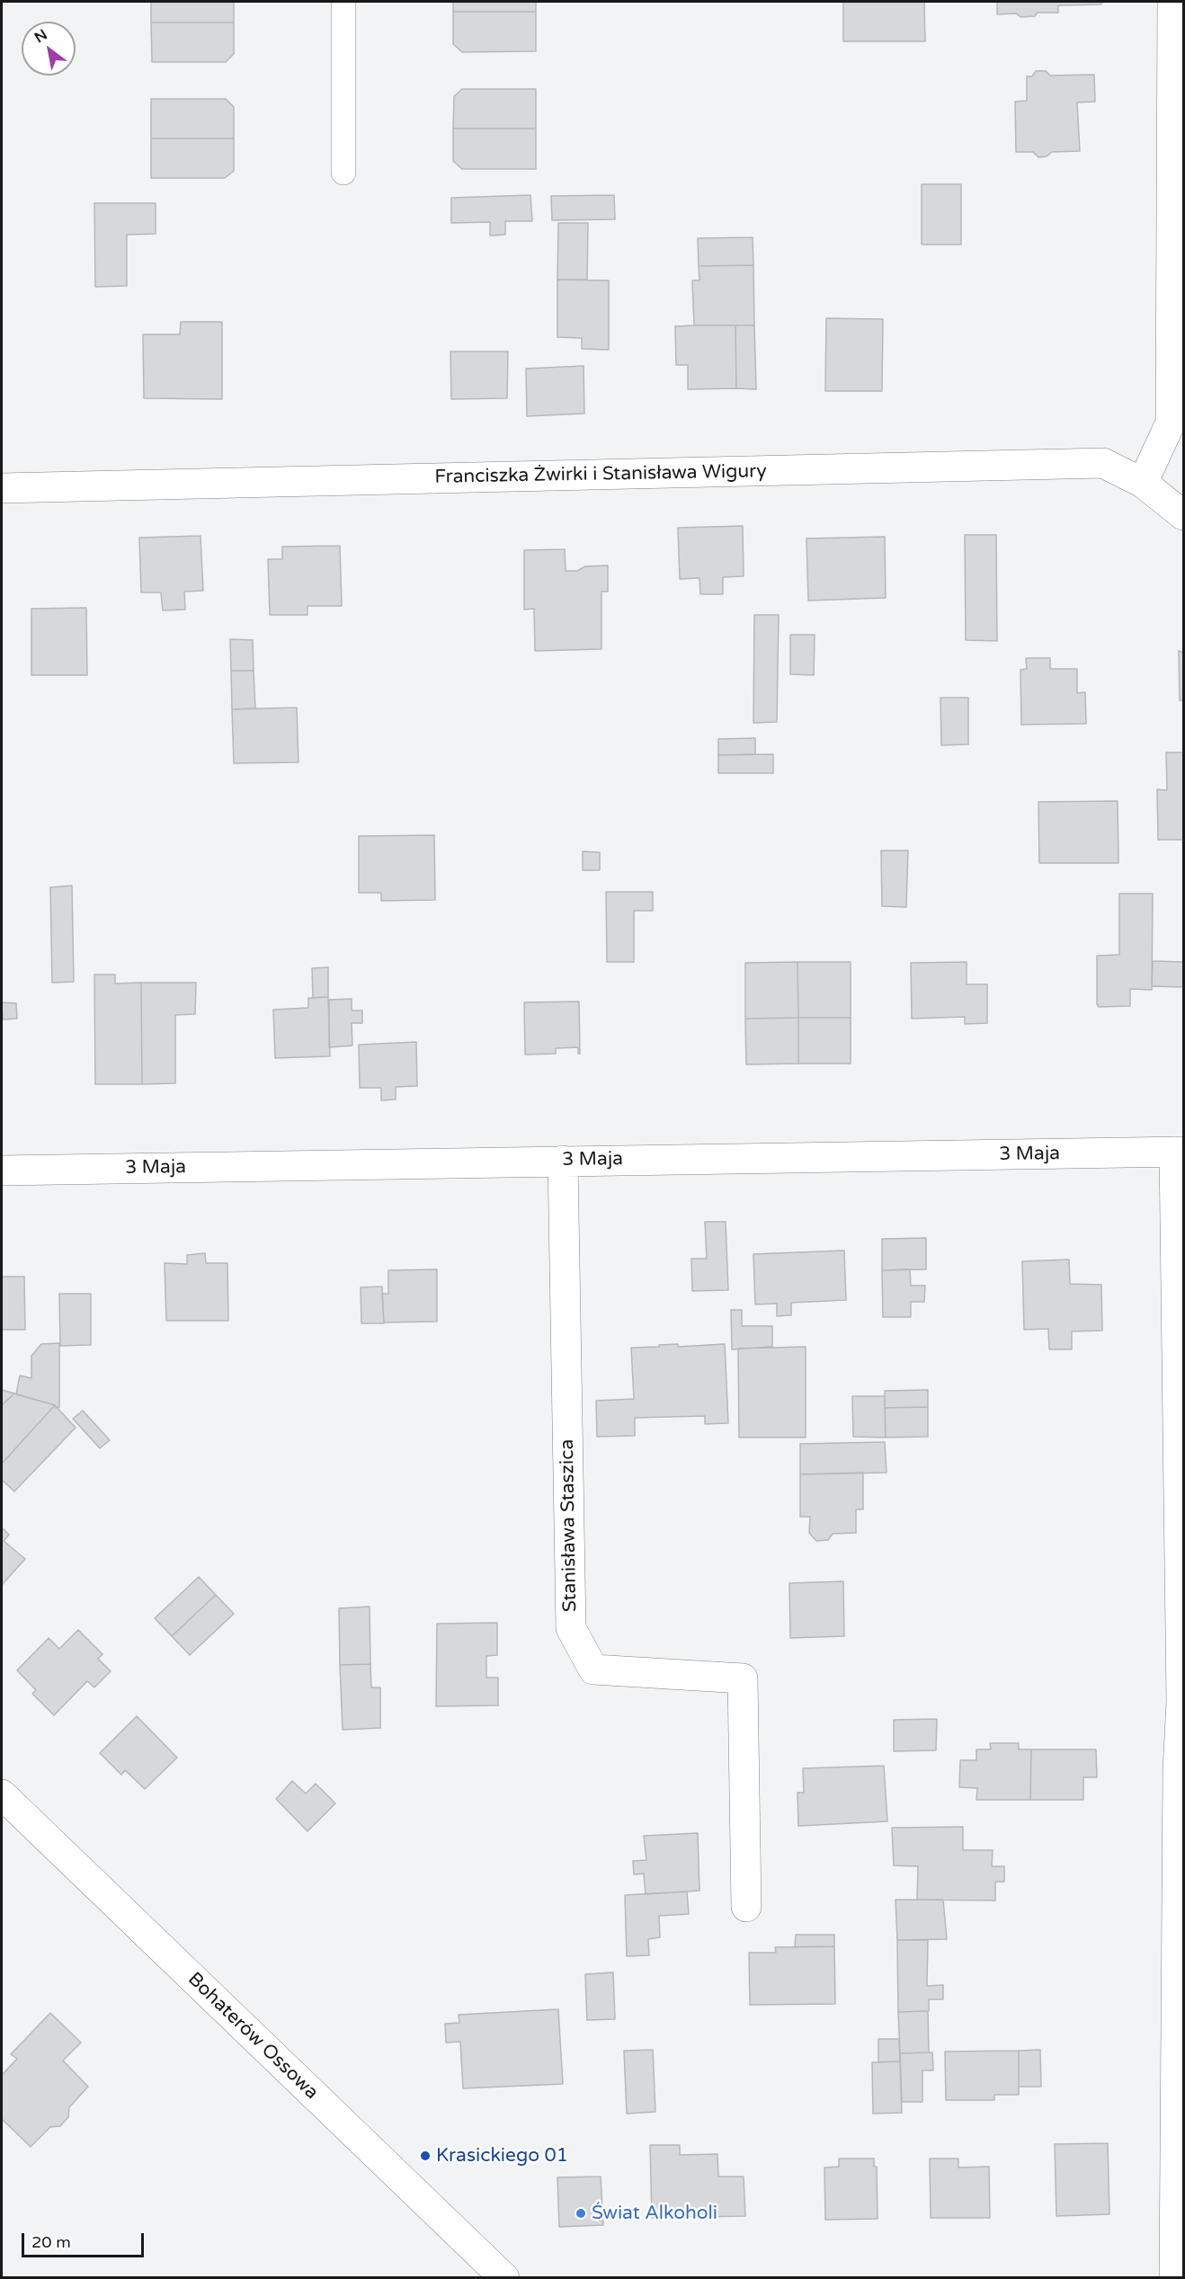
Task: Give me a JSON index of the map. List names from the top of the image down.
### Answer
{
  "streets": {
    "street": [
      "Franciszka Żwirki i Stanisława Wigury",
      "3 Maja",
      "Stanisława Staszica",
      "Bohaterów Ossowa"
    ]
  },
  "crossings": [
    ["3 Maja", "Stanisława Staszica"]
  ],
  "places": ["Krasickiego 01", "Świat Alkoholi"],
  "scale_bar": "20 m",
  "north": "top left"
}
